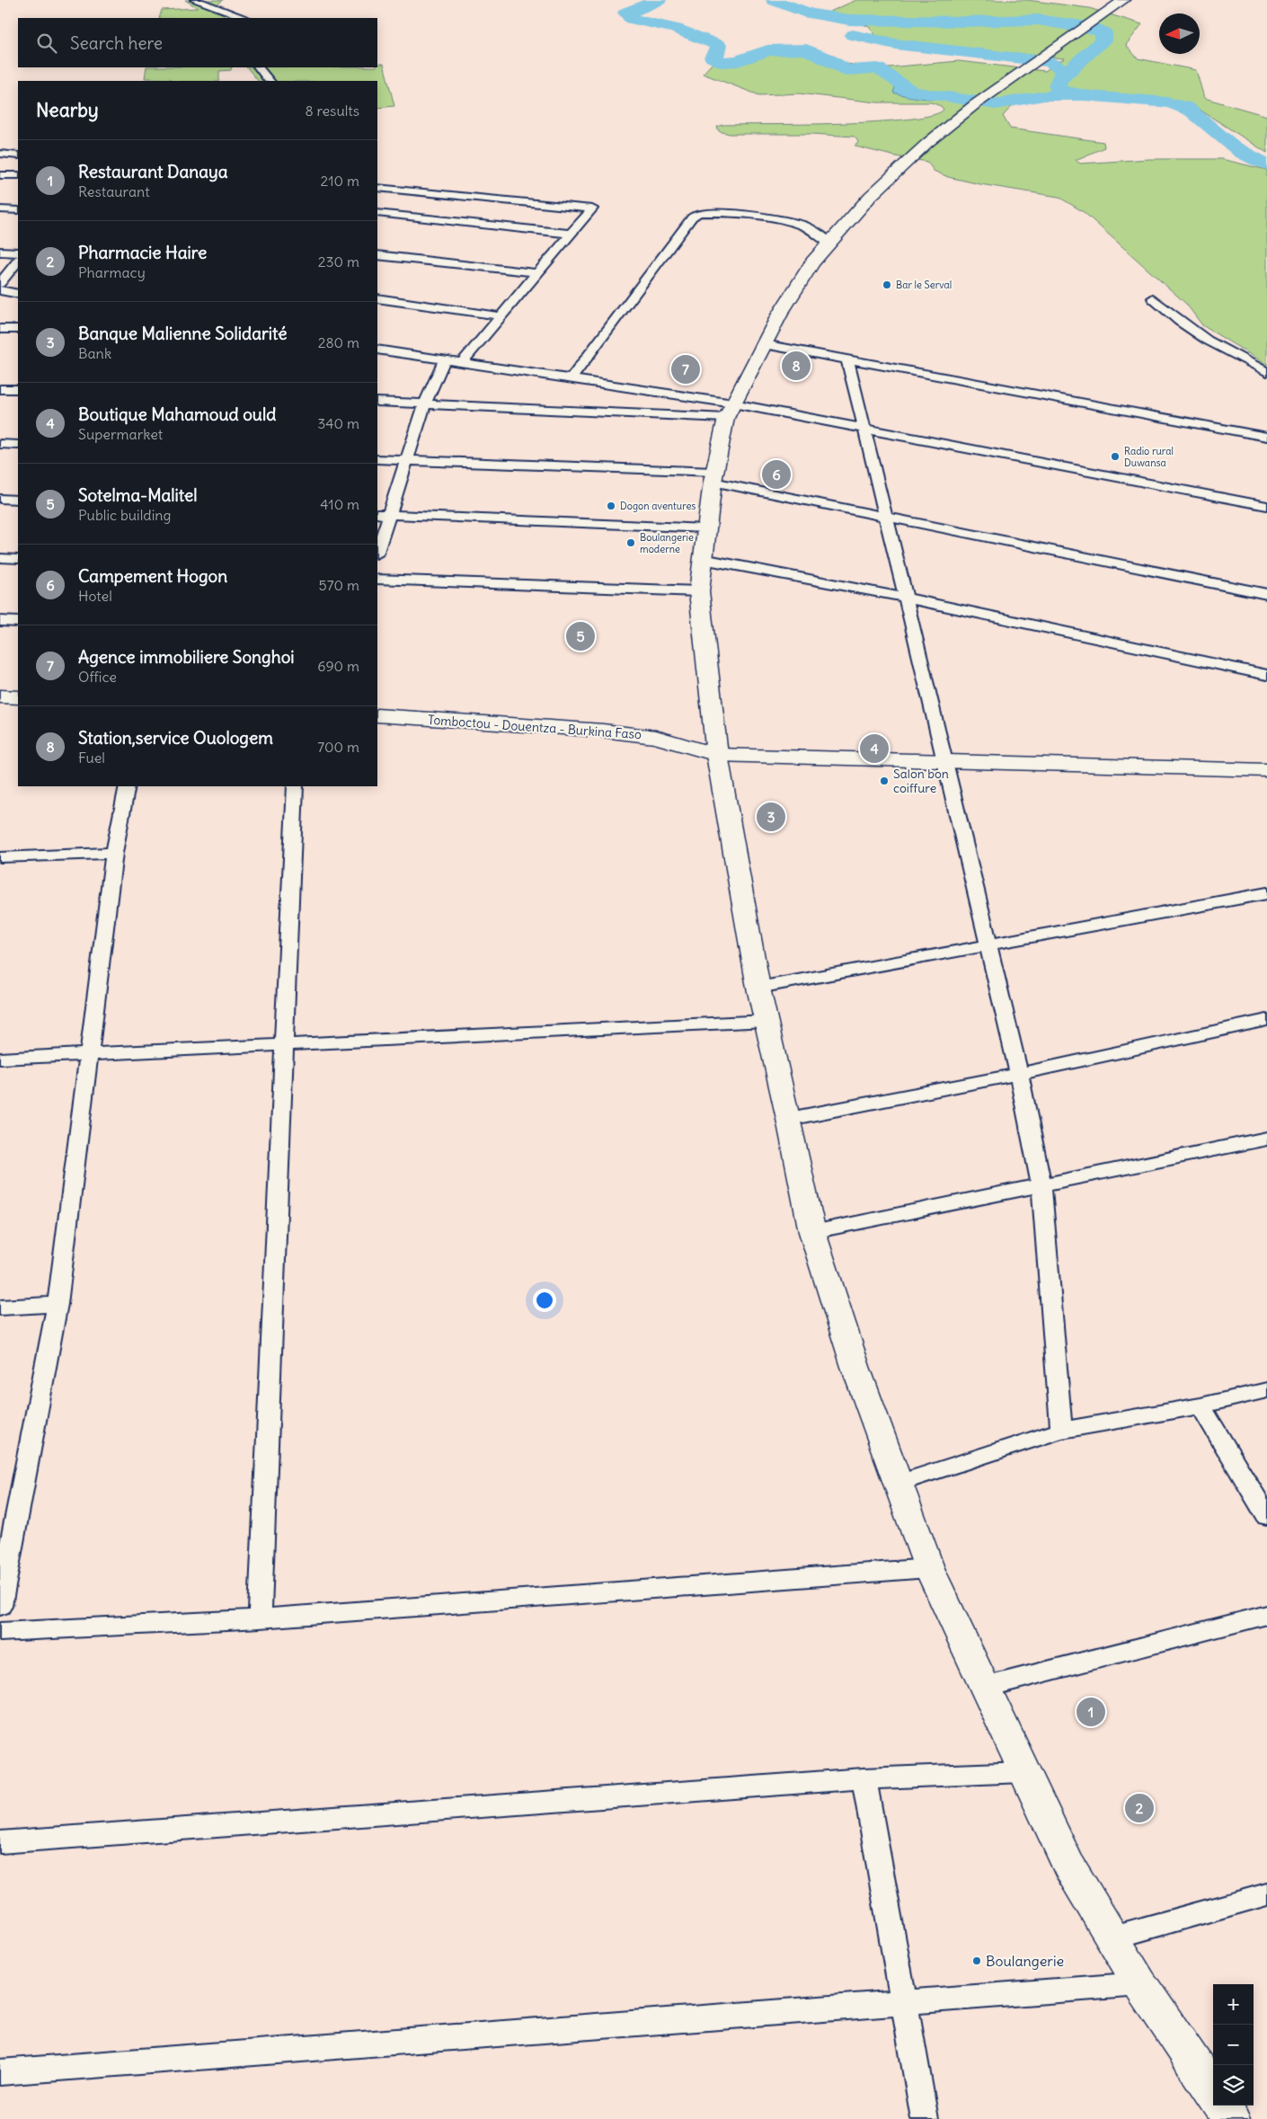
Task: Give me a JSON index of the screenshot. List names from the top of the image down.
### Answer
{
  "streets": {
    "main road": ["Tomboctou - Douentza - Burkina Faso"]
  },
  "places": [
    "Bar le Serval",
    "Radio rural Duwansa",
    "Dogon aventures",
    "Boulangerie moderne",
    "Salon bon coiffure",
    "Boulangerie"
  ],
  "north": "left",
  "page": {
    "search": "Search here",
    "heading": ["Nearby", "8 results"],
    "list": [
      {
        "mark": "1",
        "name": "Restaurant Danaya",
        "note": "Restaurant",
        "value": "210 m"
      },
      {
        "mark": "2",
        "name": "Pharmacie Haire",
        "note": "Pharmacy",
        "value": "230 m"
      },
      {
        "mark": "3",
        "name": "Banque Malienne Solidarité",
        "note": "Bank",
        "value": "280 m"
      },
      {
        "mark": "4",
        "name": "Boutique Mahamoud ould",
        "note": "Supermarket",
        "value": "340 m"
      },
      {
        "mark": "5",
        "name": "Sotelma-Malitel",
        "note": "Public building",
        "value": "410 m"
      },
      {
        "mark": "6",
        "name": "Campement Hogon",
        "note": "Hotel",
        "value": "570 m"
      },
      {
        "mark": "7",
        "name": "Agence immobiliere Songhoi",
        "note": "Office",
        "value": "690 m"
      },
      {
        "mark": "8",
        "name": "Station,service Ouologem",
        "note": "Fuel",
        "value": "700 m"
      }
    ],
    "pins": [
      "8",
      "7",
      "6",
      "5",
      "4",
      "3",
      "1",
      "2"
    ],
    "map_buttons": ["+", "−"]
  }
}
